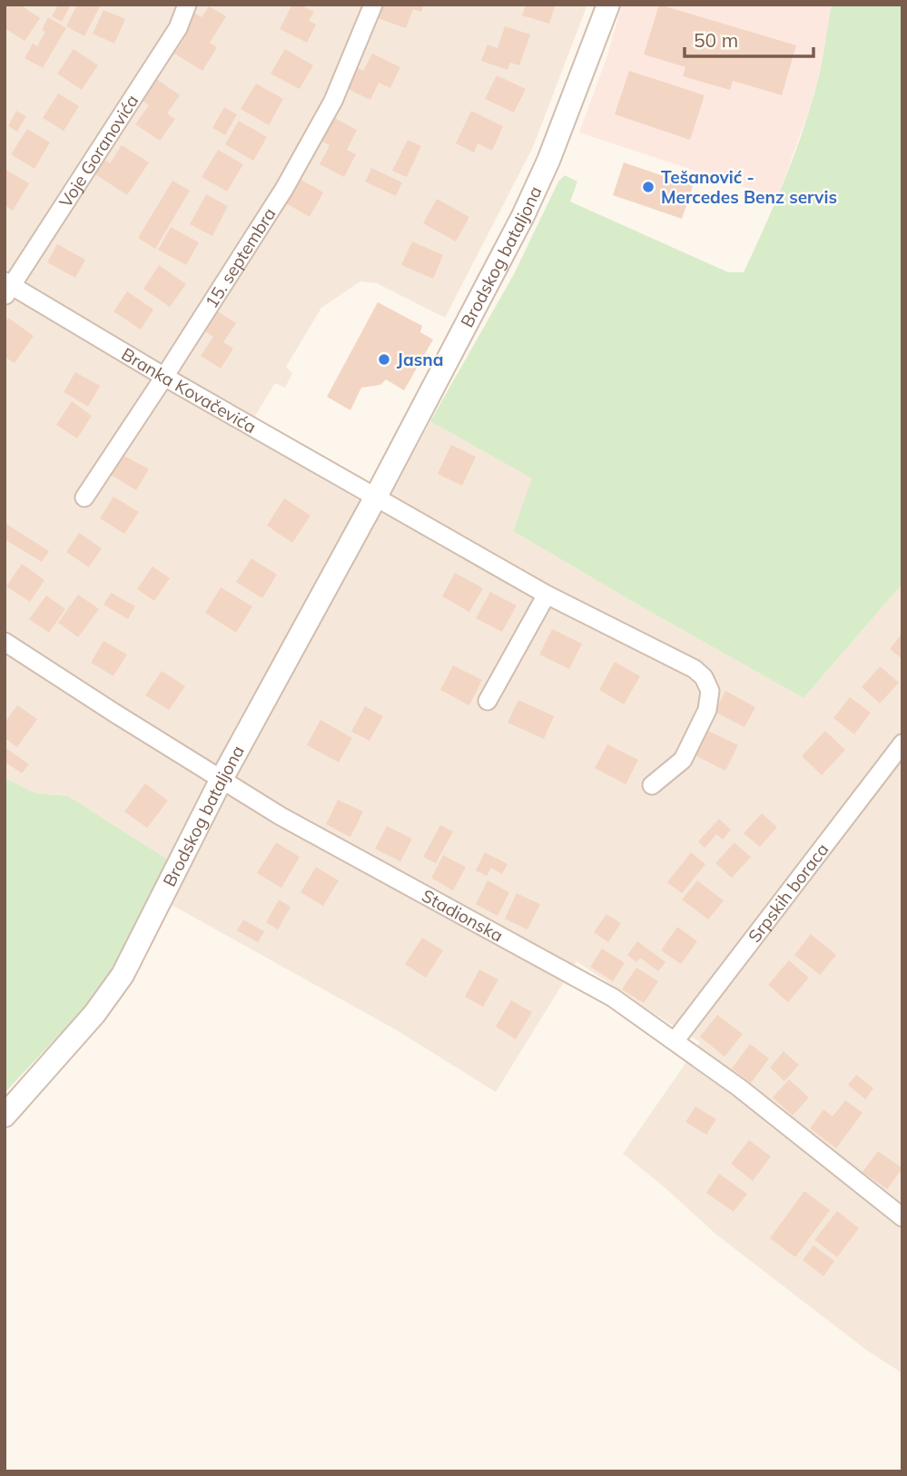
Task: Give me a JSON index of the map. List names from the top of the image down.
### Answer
{
  "streets": {
    "street": [
      "Voje Goranovića",
      "Brodskog bataljona",
      "15. septembra",
      "Branka Kovačevića",
      "Srpskih boraca",
      "Stadionska"
    ]
  },
  "crossings": [
    ["Voje Goranovića", "Branka Kovačevića"],
    ["Brodskog bataljona", "Branka Kovačevića"],
    ["Brodskog bataljona", "Stadionska"],
    ["15. septembra", "Branka Kovačevića"],
    ["Srpskih boraca", "Stadionska"]
  ],
  "places": ["Tešanović - Mercedes Benz servis", "Jasna"],
  "scale_bar": "50 m"
}
